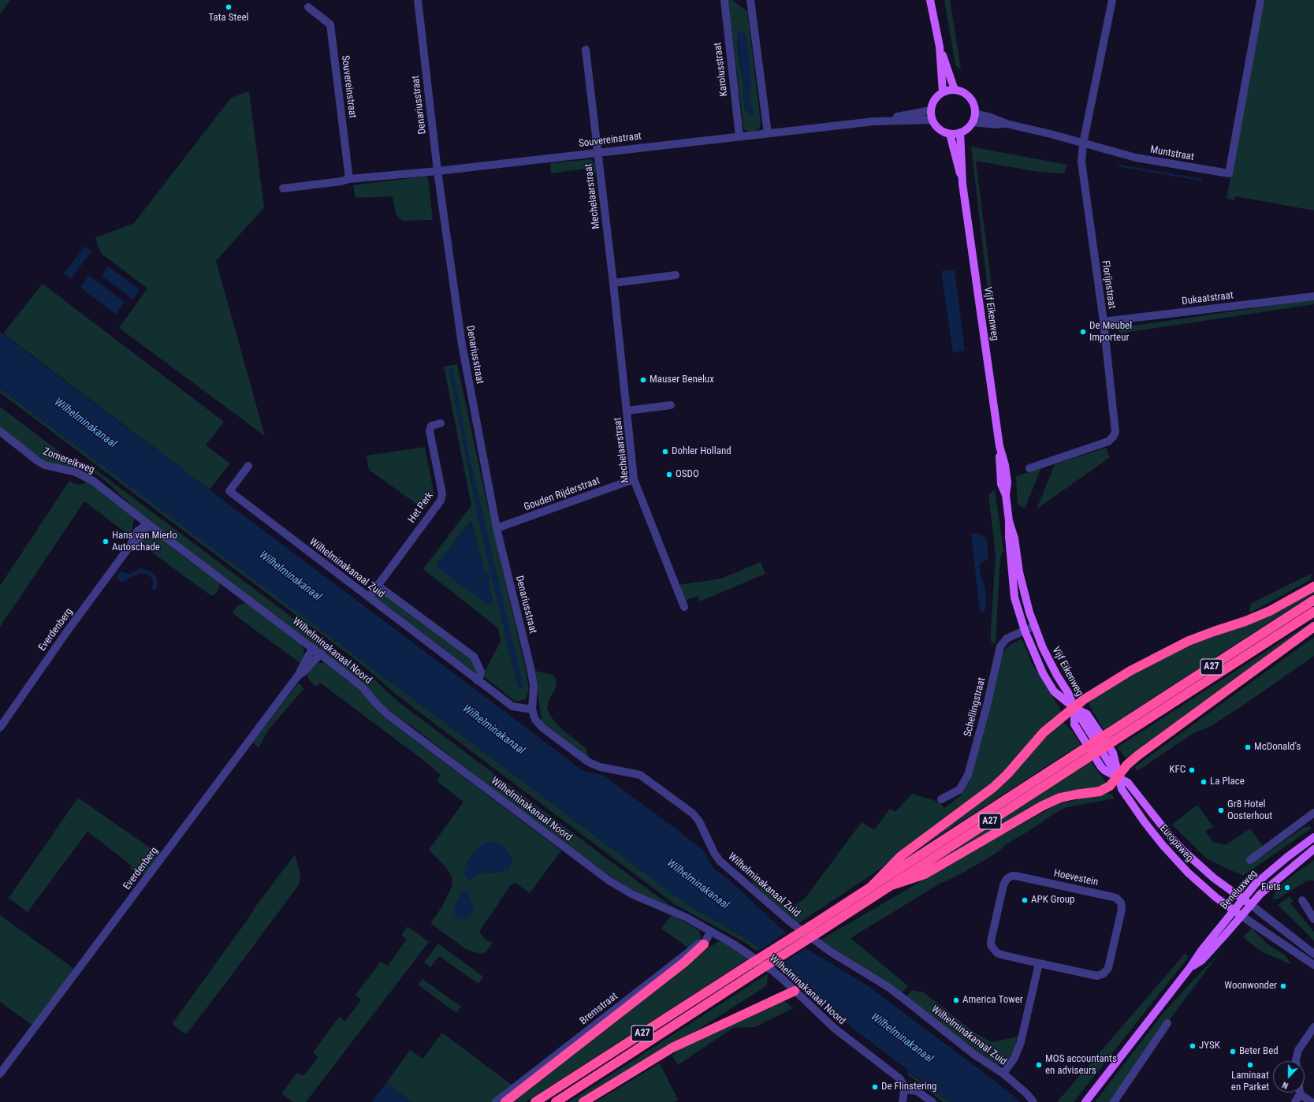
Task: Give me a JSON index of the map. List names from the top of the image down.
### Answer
{
  "streets": {
    "highway": ["A27"],
    "main road": ["Vijf Eikenweg", "Europaweg", "Beneluxweg"],
    "street": [
      "Karolusstraat",
      "Souvereinstraat",
      "Denariusstraat",
      "Muntstraat",
      "Mechelaarstraat",
      "Florijnstraat",
      "Dukaatstraat",
      "Zomereikweg",
      "Gouden Rijderstraat",
      "Het Perk",
      "Wilhelminakanaal Zuid",
      "Everdenberg",
      "Wilhelminakanaal Noord",
      "Schellingstraat",
      "Hoevestein",
      "Bremstraat"
    ]
  },
  "crossings": [
    ["Karolusstraat", "Souvereinstraat"],
    ["Souvereinstraat", "Denariusstraat"],
    ["Souvereinstraat", "Mechelaarstraat"],
    ["Souvereinstraat", "Vijf Eikenweg"],
    ["Denariusstraat", "Gouden Rijderstraat"],
    ["Denariusstraat", "Wilhelminakanaal Zuid"],
    ["Muntstraat", "Florijnstraat"],
    ["Mechelaarstraat", "Gouden Rijderstraat"],
    ["Florijnstraat", "Dukaatstraat"],
    ["Vijf Eikenweg", "A27"],
    ["Vijf Eikenweg", "Schellingstraat"],
    ["Vijf Eikenweg", "Europaweg"],
    ["Zomereikweg", "Wilhelminakanaal Noord"],
    ["Het Perk", "Wilhelminakanaal Zuid"],
    ["Everdenberg", "Wilhelminakanaal Noord"],
    ["Wilhelminakanaal Noord", "A27"],
    ["A27", "Europaweg"],
    ["Europaweg", "Beneluxweg"]
  ],
  "water": ["Wilhelminakanaal"],
  "places": [
    "Tata Steel",
    "De Meubel Importeur",
    "Mauser Benelux",
    "Dohler Holland",
    "OSDO",
    "Hans van Mierlo Autoschade",
    "McDonald's",
    "KFC",
    "La Place",
    "Gr8 Hotel Oosterhout",
    "Fiets",
    "APK Group",
    "Woonwonder",
    "America Tower",
    "JYSK",
    "Beter Bed",
    "MOS accountants en adviseurs",
    "Laminaat en Parket",
    "De Flinstering"
  ],
  "north": "bottom"
}
